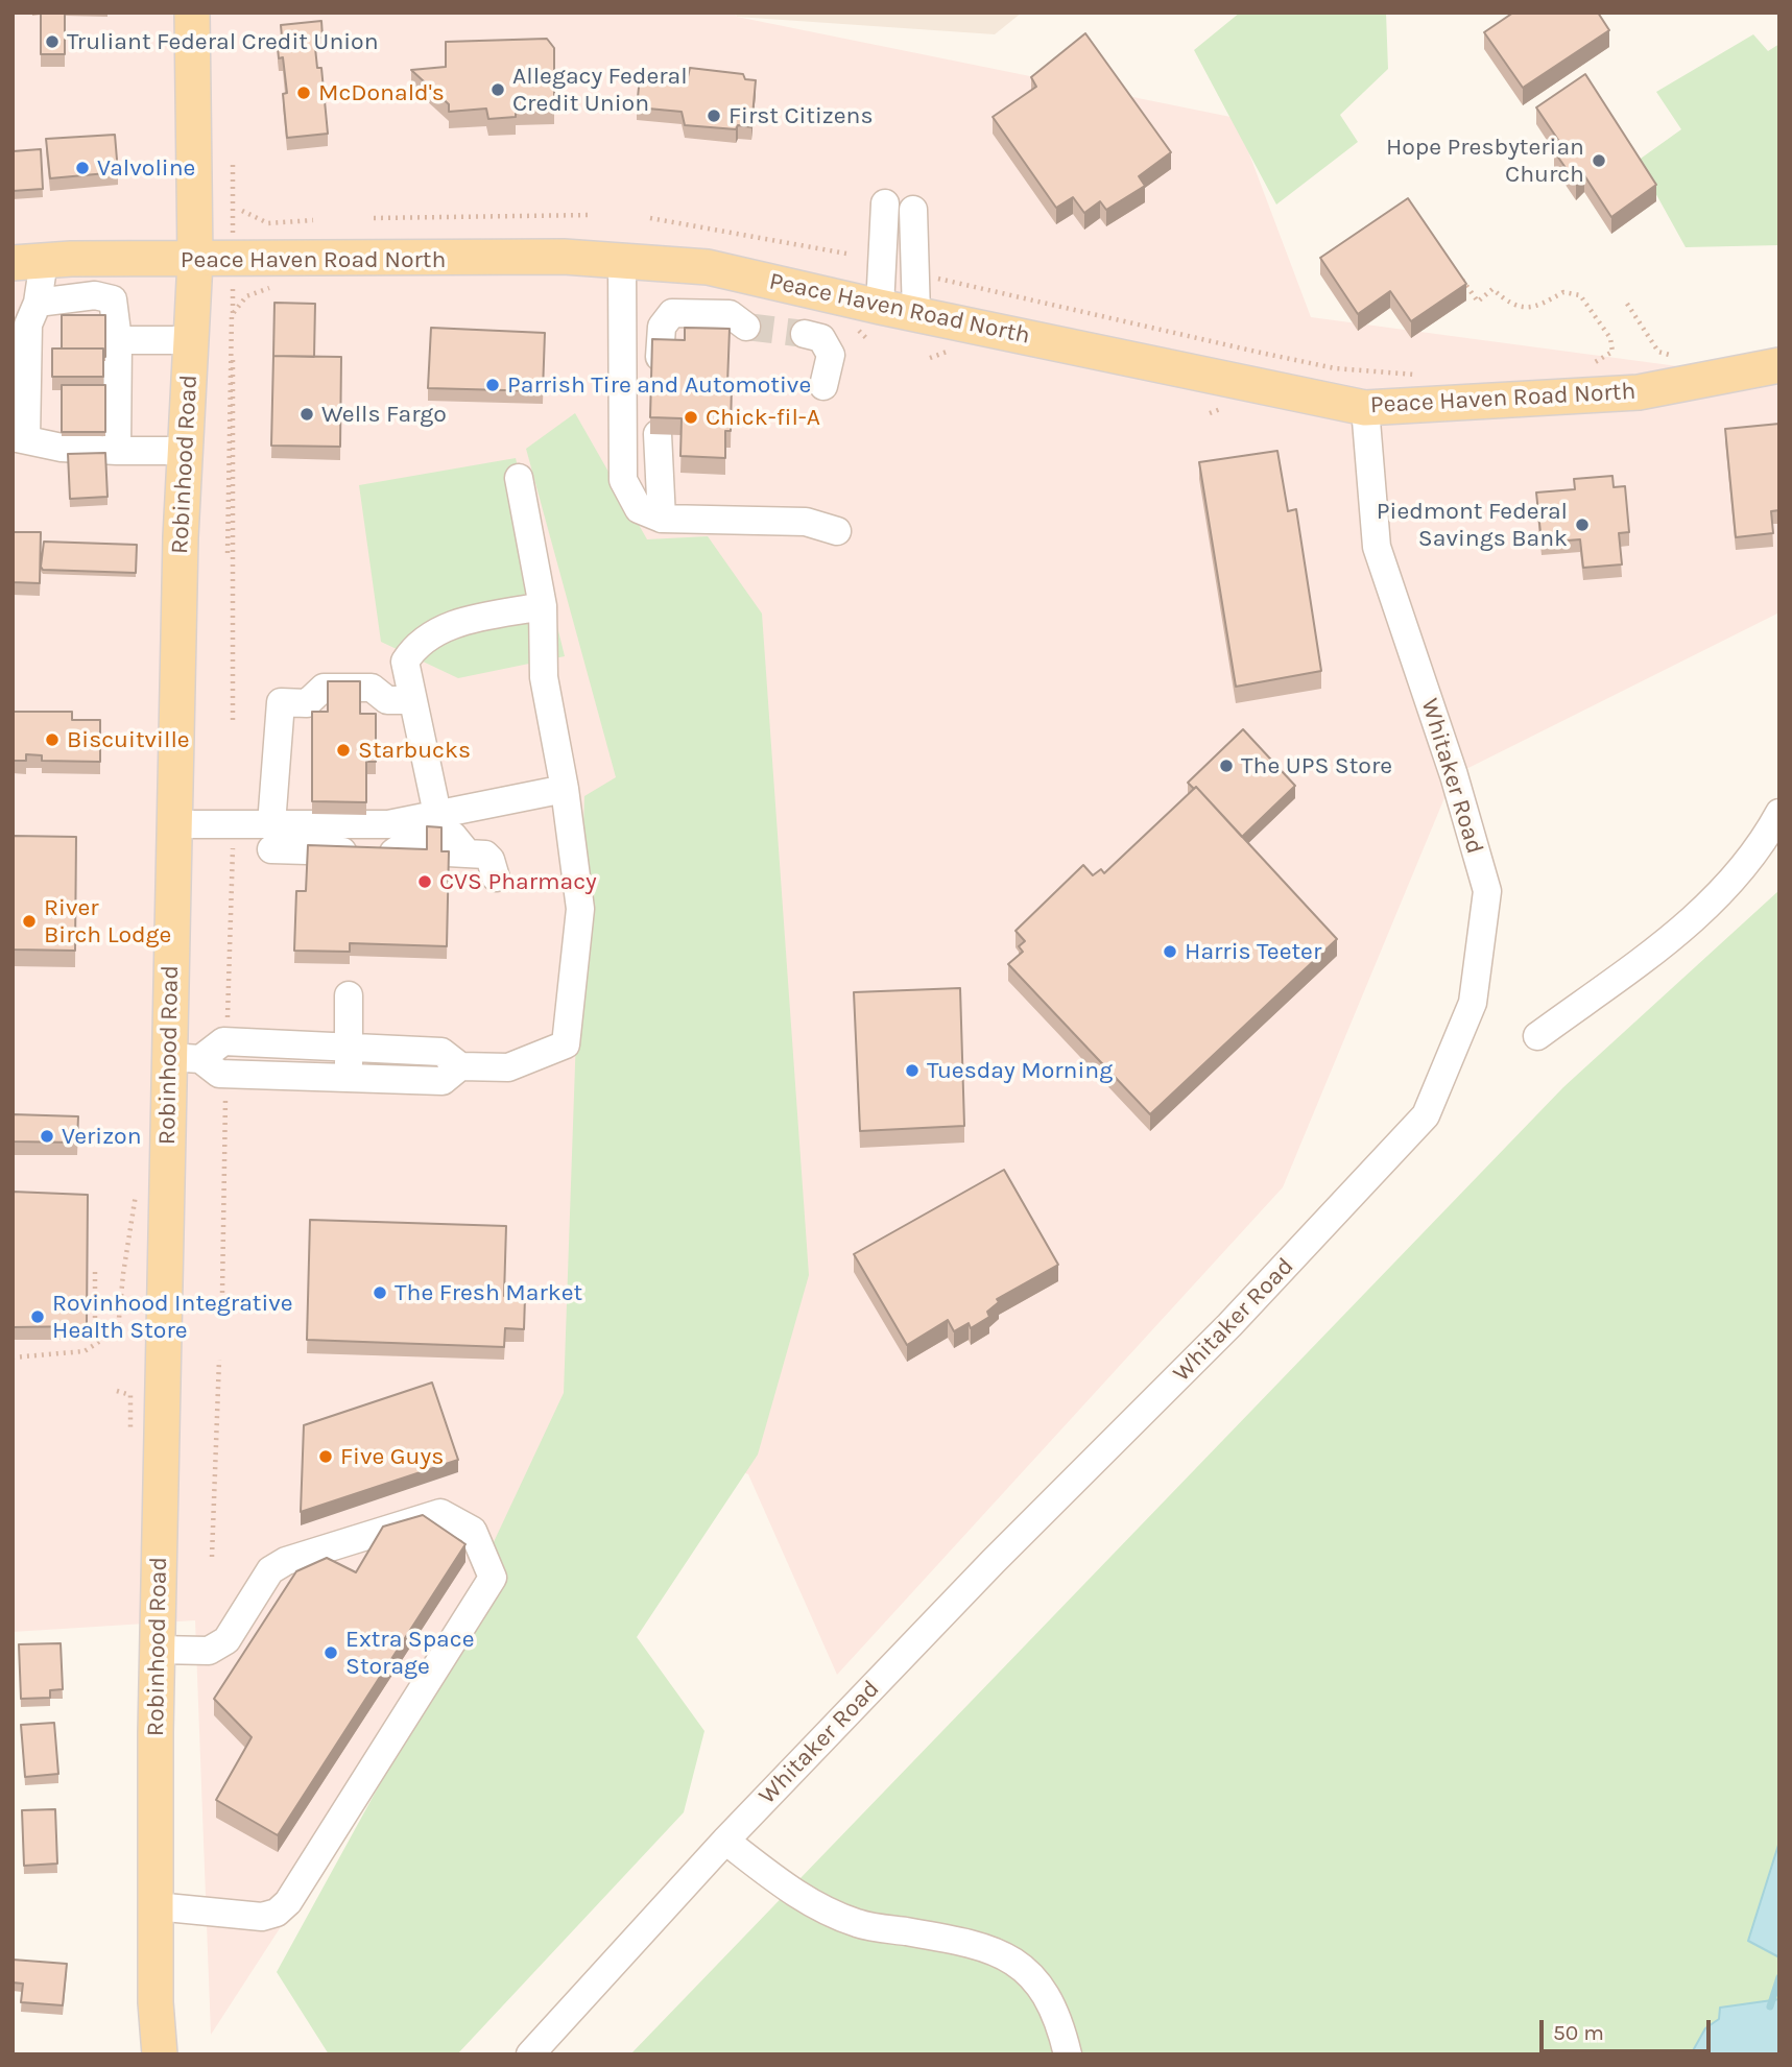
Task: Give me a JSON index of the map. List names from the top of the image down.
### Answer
{
  "streets": {
    "main road": ["Peace Haven Road North", "Robinhood Road"],
    "street": ["Whitaker Road"]
  },
  "crossings": [
    ["Peace Haven Road North", "Robinhood Road"],
    ["Peace Haven Road North", "Whitaker Road"]
  ],
  "places": [
    "Truliant Federal Credit Union",
    "Allegacy Federal Credit Union",
    "McDonald's",
    "First Citizens",
    "Hope Presbyterian Church",
    "Valvoline",
    "Parrish Tire and Automotive",
    "Wells Fargo",
    "Chick-fil-A",
    "Piedmont Federal Savings Bank",
    "Biscuitville",
    "Starbucks",
    "The UPS Store",
    "CVS Pharmacy",
    "River Birch Lodge",
    "Harris Teeter",
    "Tuesday Morning",
    "Verizon",
    "The Fresh Market",
    "Rovinhood Integrative Health Store",
    "Five Guys",
    "Extra Space Storage"
  ],
  "scale_bar": "50 m"
}
